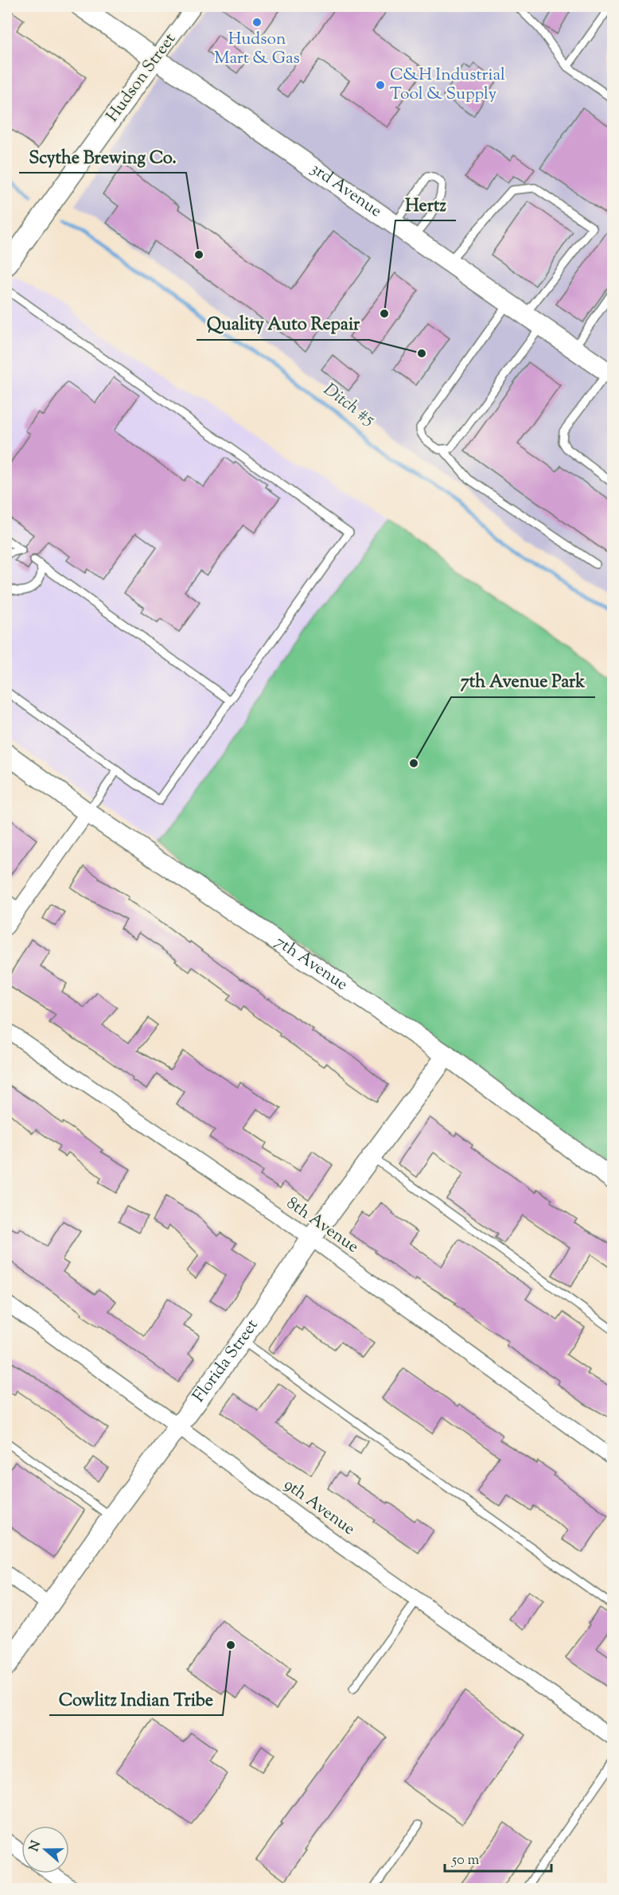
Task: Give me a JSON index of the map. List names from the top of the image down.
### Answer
{
  "streets": {
    "street": [
      "Hudson Street",
      "3rd Avenue",
      "7th Avenue",
      "8th Avenue",
      "Florida Street",
      "9th Avenue"
    ]
  },
  "crossings": [
    ["Hudson Street", "3rd Avenue"],
    ["7th Avenue", "Florida Street"],
    ["8th Avenue", "Florida Street"],
    ["Florida Street", "9th Avenue"]
  ],
  "water": ["Ditch #5"],
  "places": [
    "Hudson Mart & Gas",
    "C&H Industrial Tool & Supply",
    "Scythe Brewing Co.",
    "Hertz",
    "Quality Auto Repair",
    "7th Avenue Park",
    "Cowlitz Indian Tribe"
  ],
  "scale_bar": "50 m",
  "north": "left"
}
